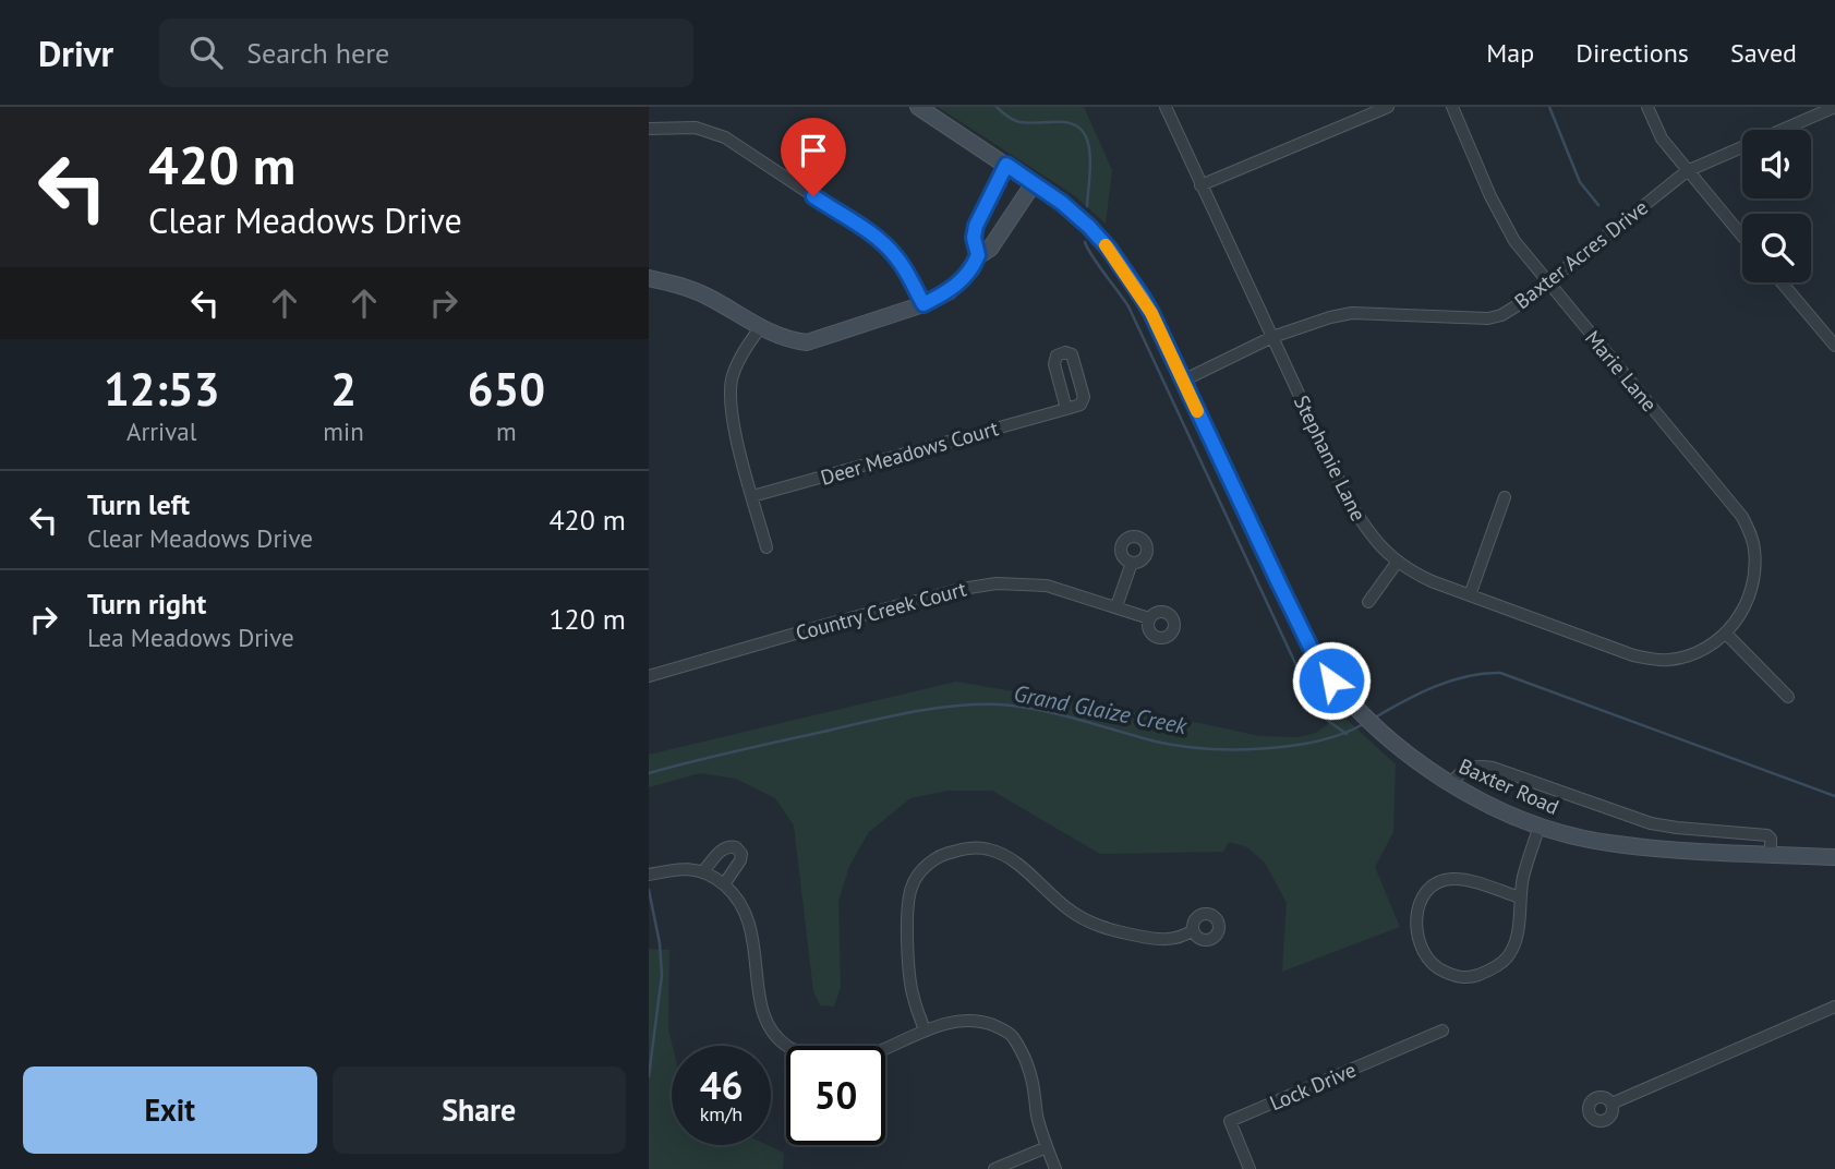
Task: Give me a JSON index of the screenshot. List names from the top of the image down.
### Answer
{
  "streets": {
    "main road": ["Baxter Road"],
    "street": [
      "Baxter Acres Drive",
      "Marie Lane",
      "Deer Meadows Court",
      "Stephanie Lane",
      "Country Creek Court",
      "Lock Drive"
    ]
  },
  "crossings": [
    ["Baxter Acres Drive", "Marie Lane"],
    ["Baxter Acres Drive", "Stephanie Lane"],
    ["Baxter Acres Drive", "Baxter Road"],
    ["Marie Lane", "Stephanie Lane"]
  ],
  "water": ["Grand Glaize Creek"],
  "page": {
    "header": "Drivr",
    "search": "Search here",
    "nav": ["Map", "Directions", "Saved"],
    "turn": ["420 m", "Clear Meadows Drive"],
    "eta": [
      "12:53",
      "Arrival",
      "2",
      "min",
      "650",
      "m"
    ],
    "list": [
      {
        "name": "Turn left",
        "note": "Clear Meadows Drive",
        "value": "420 m"
      },
      {
        "name": "Turn right",
        "note": "Lea Meadows Drive",
        "value": "120 m"
      }
    ],
    "speed": "46 km/h",
    "limit": "50",
    "buttons": ["Exit", "Share"]
  }
}
